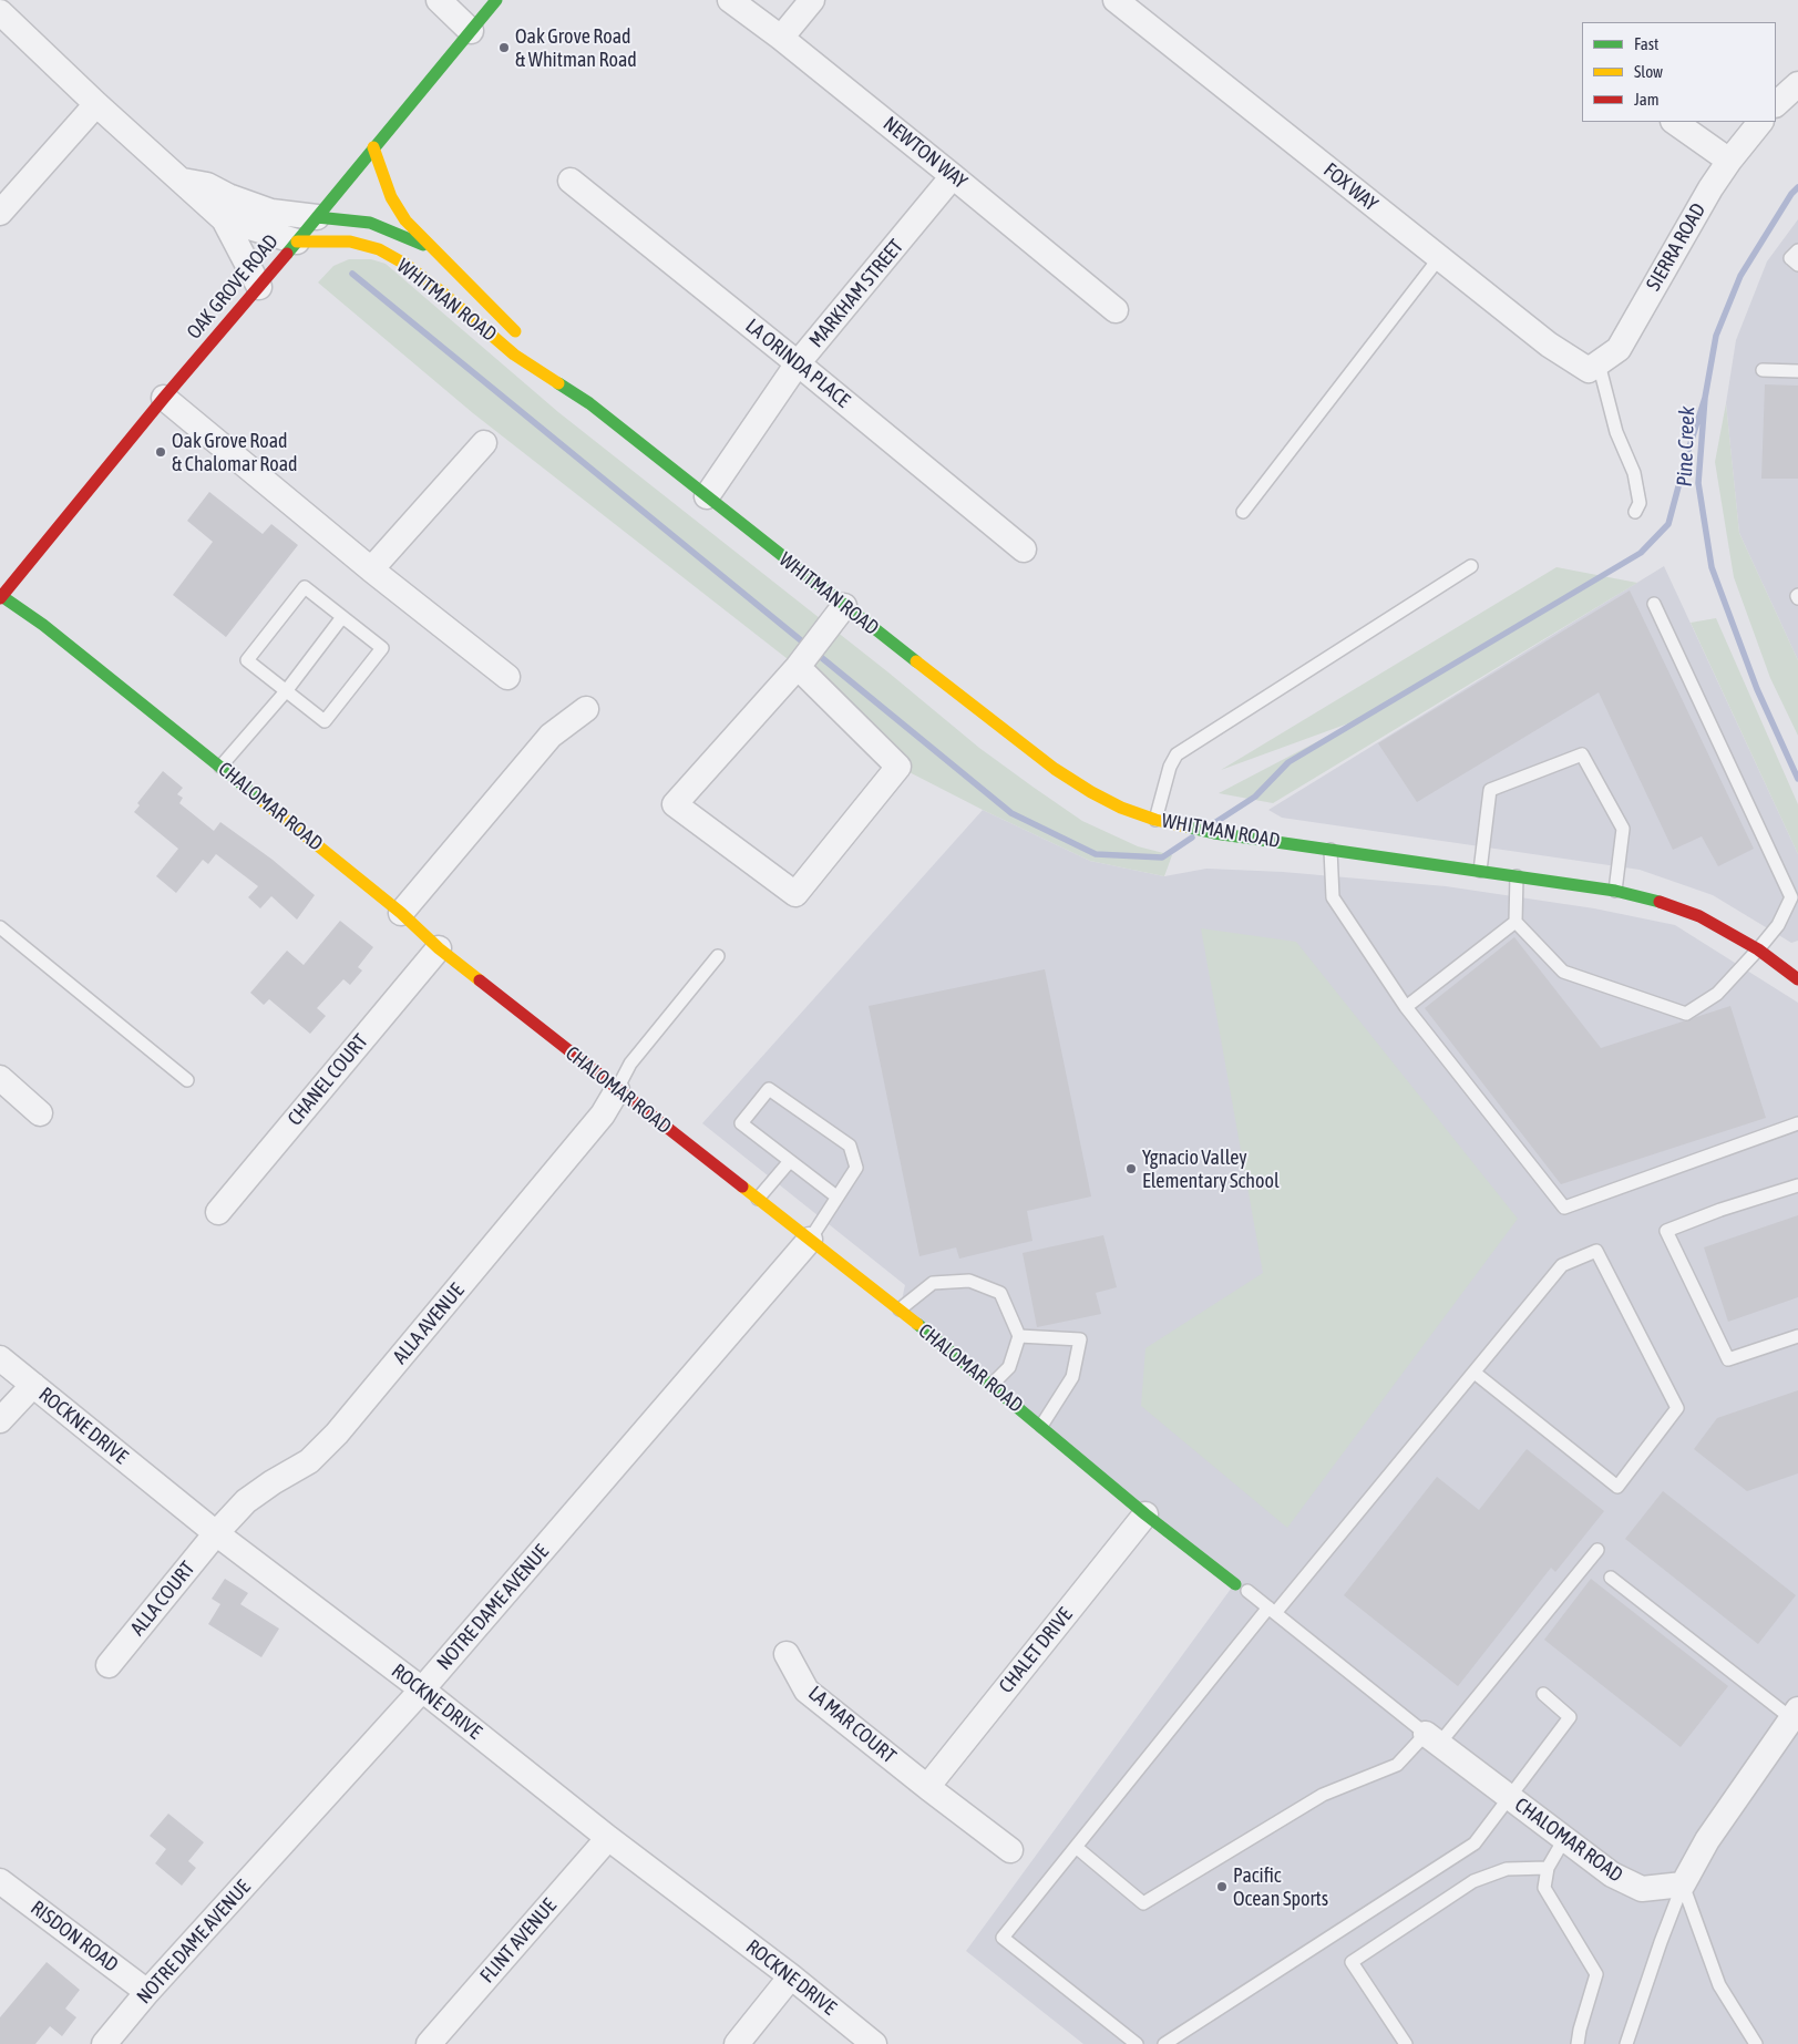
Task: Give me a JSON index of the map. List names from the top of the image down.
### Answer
{
  "streets": {
    "street": [
      "NEWTON WAY",
      "FOX WAY",
      "SIERRA ROAD",
      "OAK GROVE ROAD",
      "MARKHAM STREET",
      "WHITMAN ROAD",
      "LA ORINDA PLACE",
      "CHALOMAR ROAD",
      "CHANEL COURT",
      "ALLA AVENUE",
      "ROCKNE DRIVE",
      "ALLA COURT",
      "NOTRE DAME AVENUE",
      "CHALET DRIVE",
      "LA MAR COURT",
      "RISDON ROAD",
      "FLINT AVENUE"
    ]
  },
  "crossings": [
    ["NEWTON WAY", "MARKHAM STREET"],
    ["FOX WAY", "SIERRA ROAD"],
    ["OAK GROVE ROAD", "WHITMAN ROAD"],
    ["OAK GROVE ROAD", "CHALOMAR ROAD"],
    ["MARKHAM STREET", "WHITMAN ROAD"],
    ["MARKHAM STREET", "LA ORINDA PLACE"],
    ["CHALOMAR ROAD", "CHANEL COURT"],
    ["CHALOMAR ROAD", "ALLA AVENUE"],
    ["CHALOMAR ROAD", "NOTRE DAME AVENUE"],
    ["CHALOMAR ROAD", "CHALET DRIVE"],
    ["ALLA AVENUE", "ROCKNE DRIVE"],
    ["ALLA AVENUE", "ALLA COURT"],
    ["ROCKNE DRIVE", "ALLA COURT"],
    ["ROCKNE DRIVE", "NOTRE DAME AVENUE"],
    ["ROCKNE DRIVE", "FLINT AVENUE"],
    ["NOTRE DAME AVENUE", "RISDON ROAD"],
    ["CHALET DRIVE", "LA MAR COURT"]
  ],
  "water": ["Pine Creek"],
  "places": [
    "Oak Grove Road & Whitman Road",
    "Oak Grove Road & Chalomar Road",
    "Ygnacio Valley Elementary School",
    "Pacific Ocean Sports"
  ],
  "legend": ["Fast", "Slow", "Jam"]
}
